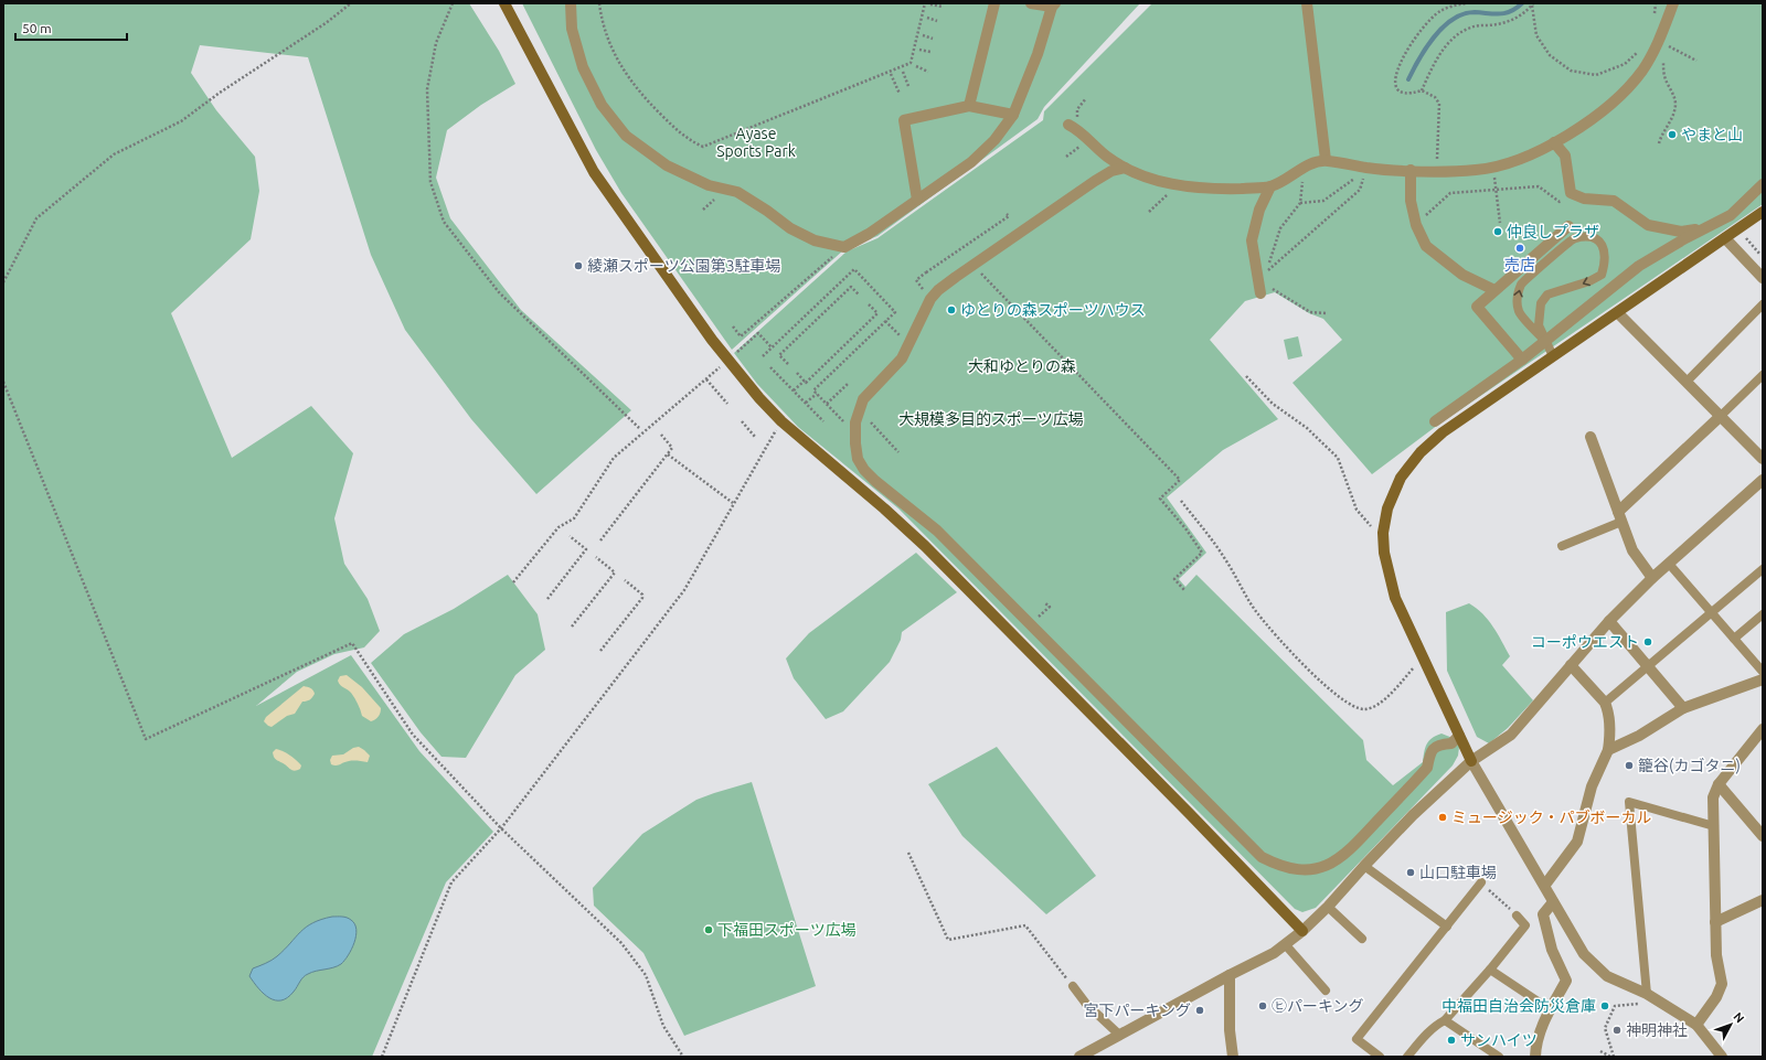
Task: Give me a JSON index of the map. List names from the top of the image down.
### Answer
{
  "parks": ["Ayase Sports Park", "大和ゆとりの森", "大規模多目的スポーツ広場"],
  "places": [
    "やまと山",
    "仲良しプラザ",
    "売店",
    "綾瀬スポーツ公園第3駐車場",
    "ゆとりの森スポーツハウス",
    "コーポウエスト",
    "籠谷(カゴタニ)",
    "ミュージック・パブボーカル",
    "山口駐車場",
    "下福田スポーツ広場",
    "㋪パーキング",
    "中福田自治会防災倉庫",
    "宮下パーキング",
    "神明神社",
    "サンハイツ"
  ],
  "scale_bar": "50 m",
  "north": "top right"
}
